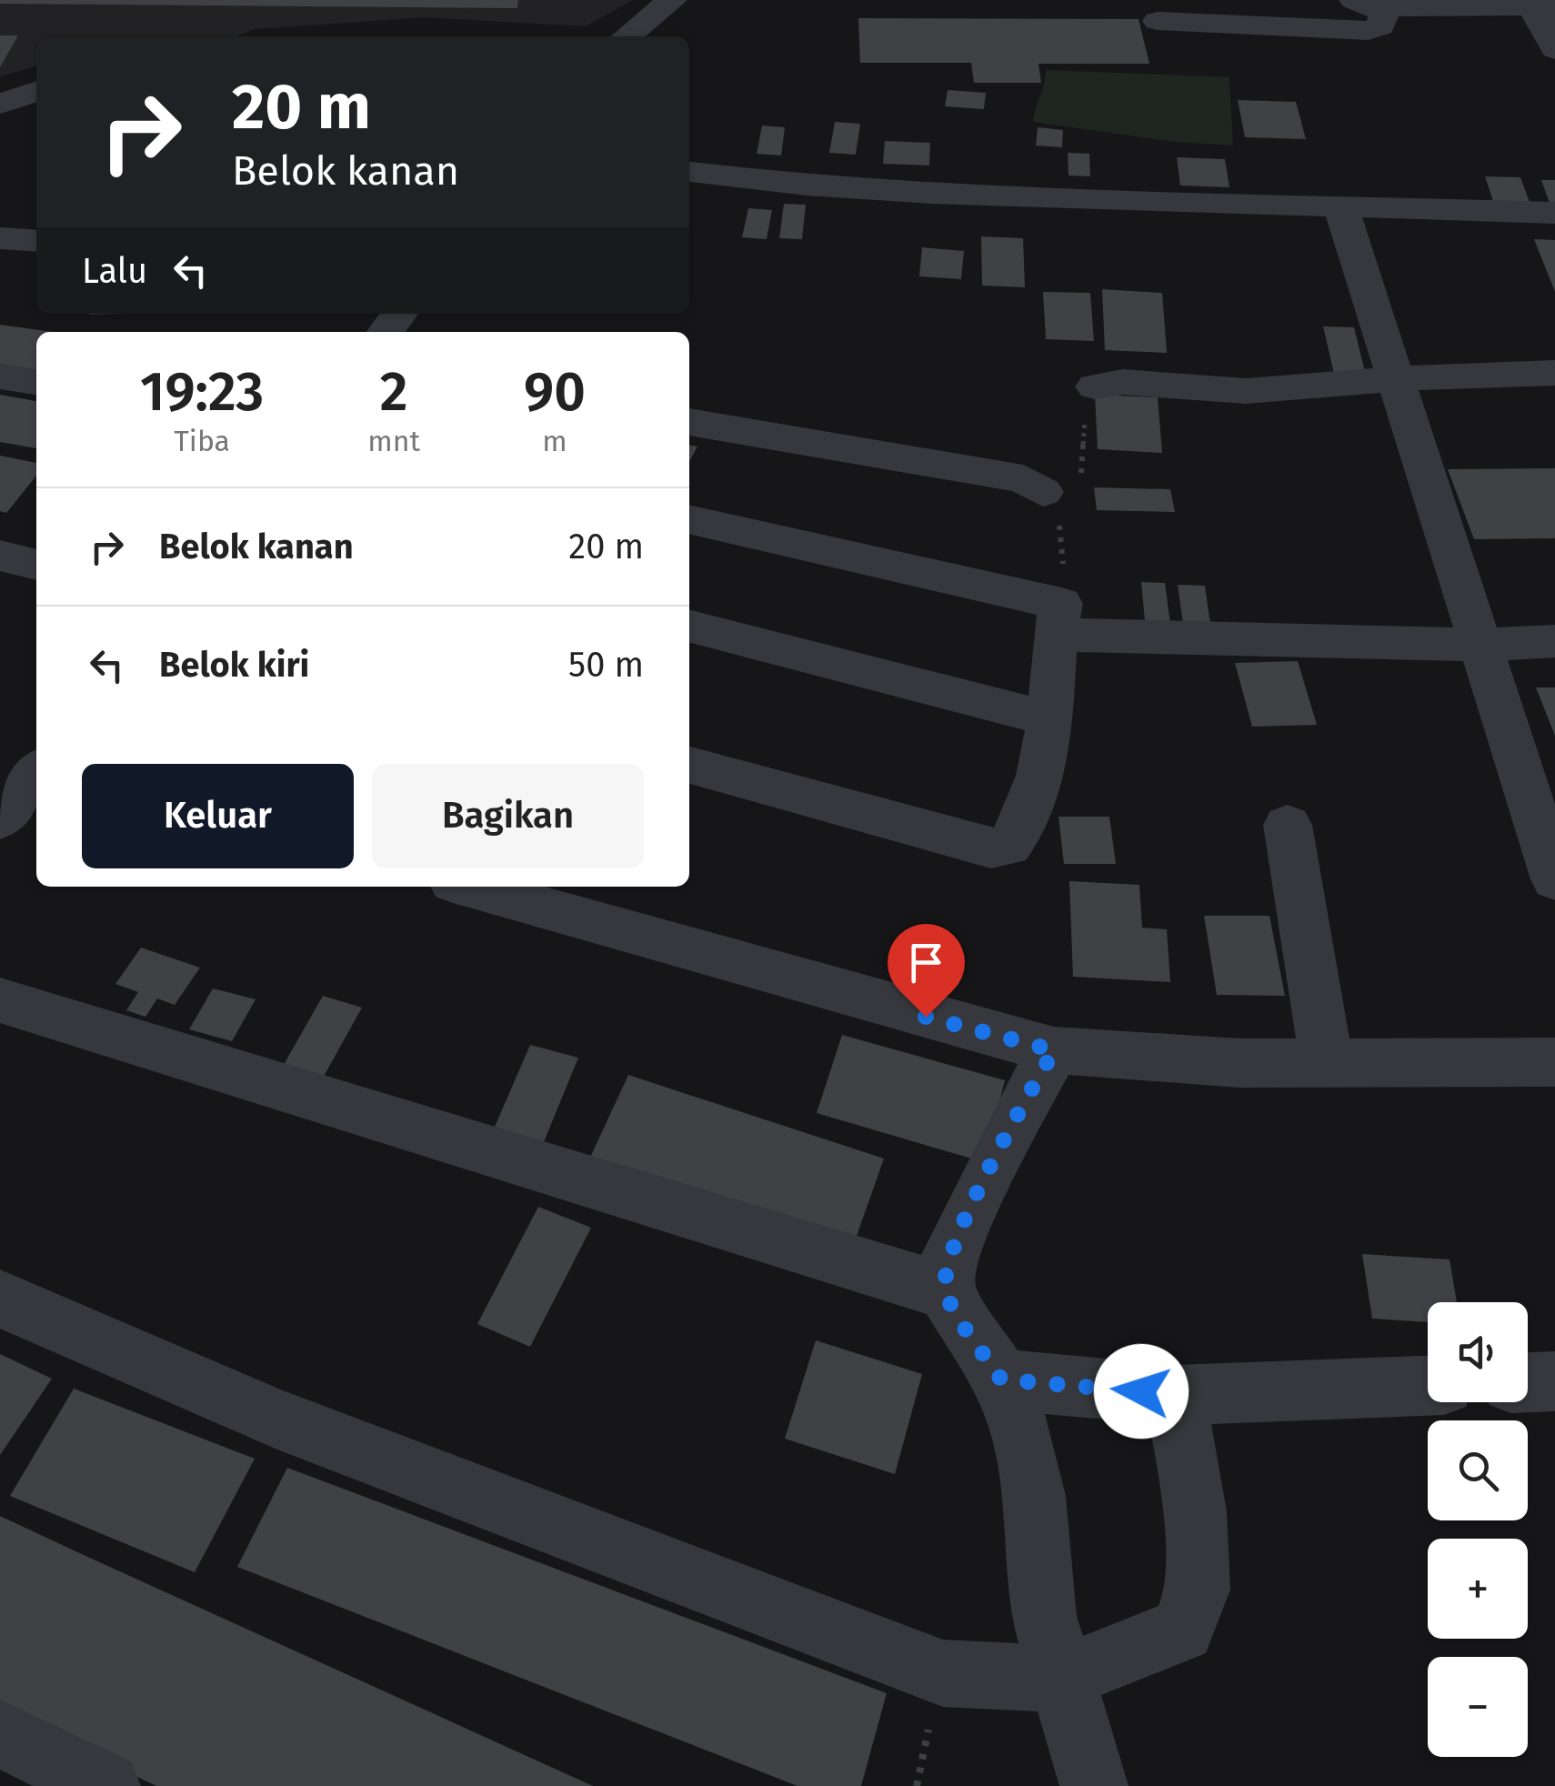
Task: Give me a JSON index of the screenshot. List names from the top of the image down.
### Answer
{
  "page": {
    "turn": ["20 m", "Belok kanan"],
    "then": "Lalu",
    "eta": [
      "19:23",
      "Tiba",
      "2",
      "mnt",
      "90",
      "m"
    ],
    "list": [
      {
        "name": "Belok kanan",
        "value": "20 m"
      },
      {
        "name": "Belok kiri",
        "value": "50 m"
      }
    ],
    "buttons": ["Keluar", "Bagikan"],
    "map_buttons": ["+", "−"]
  }
}
